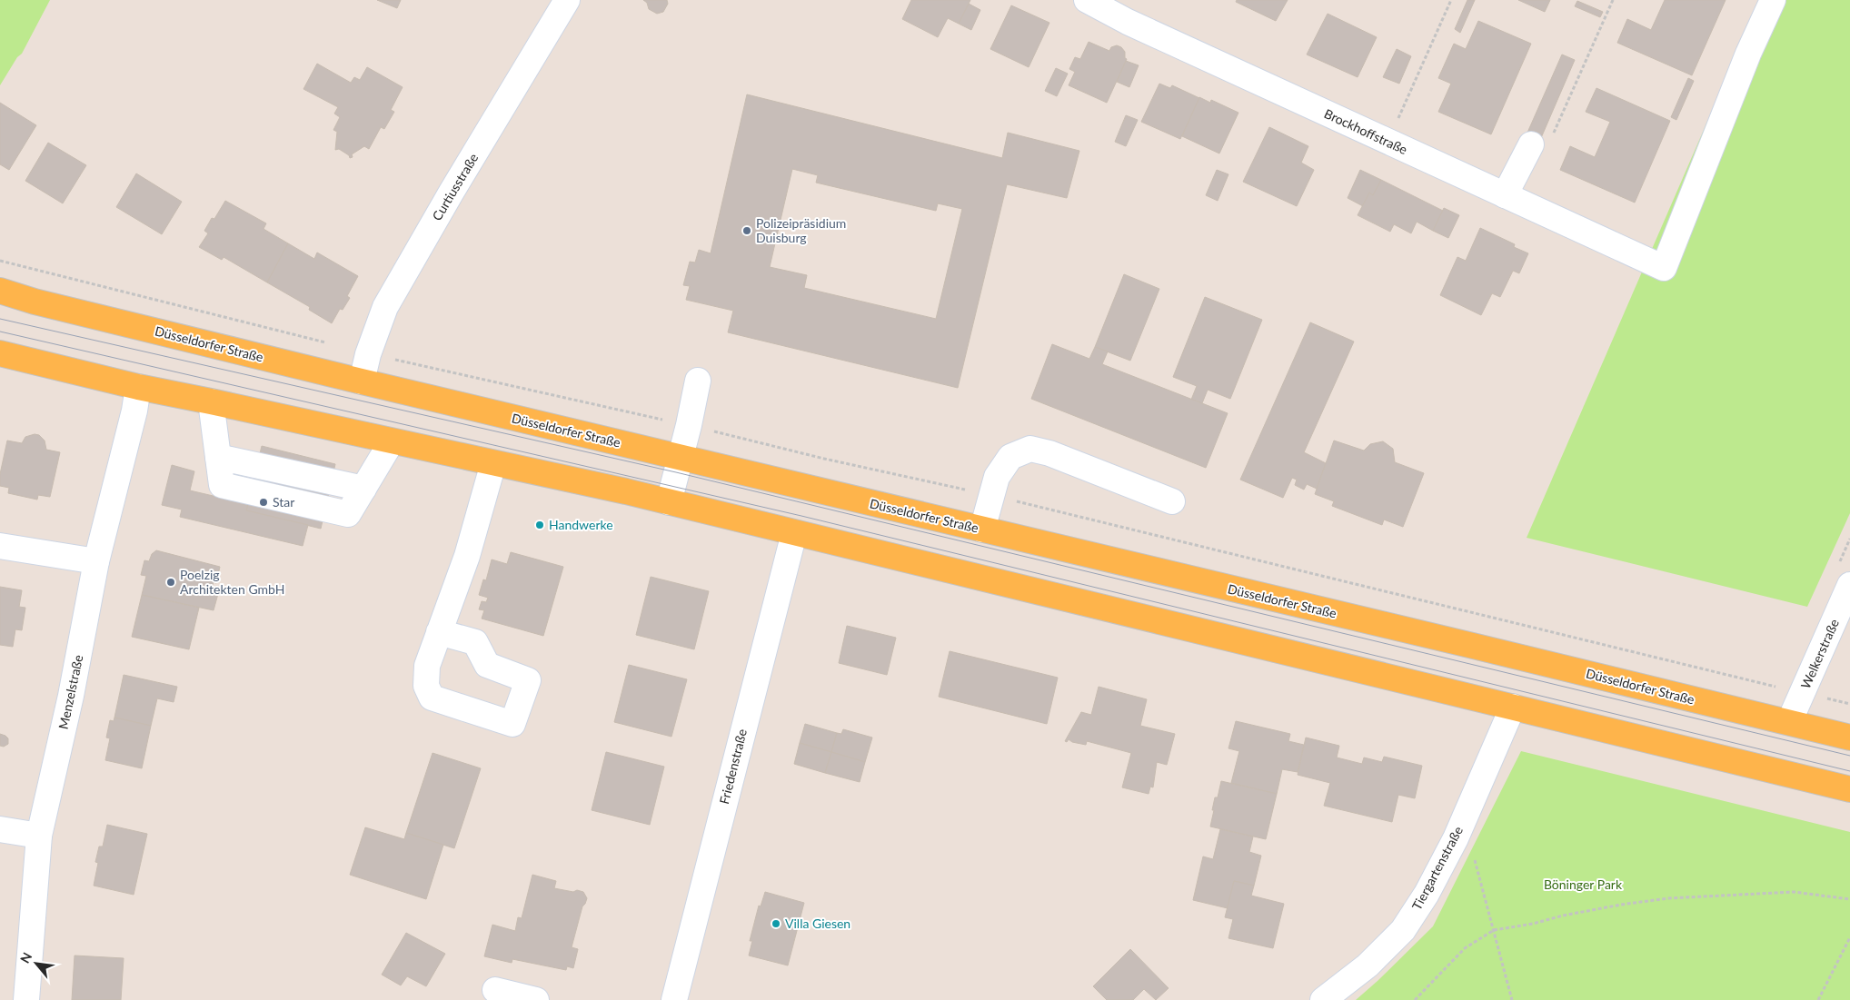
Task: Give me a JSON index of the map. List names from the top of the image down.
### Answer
{
  "streets": {
    "main road": ["Düsseldorfer Straße"],
    "street": [
      "Brockhoffstraße",
      "Curtiusstraße",
      "Welkerstraße",
      "Menzelstraße",
      "Friedenstraße",
      "Tiergartenstraße"
    ]
  },
  "crossings": [
    ["Curtiusstraße", "Düsseldorfer Straße"],
    ["Düsseldorfer Straße", "Welkerstraße"]
  ],
  "parks": ["Böninger Park"],
  "places": [
    "Polizeipräsidium Duisburg",
    "Star",
    "Handwerke",
    "Poelzig Architekten GmbH",
    "Villa Giesen"
  ],
  "north": "top left"
}
